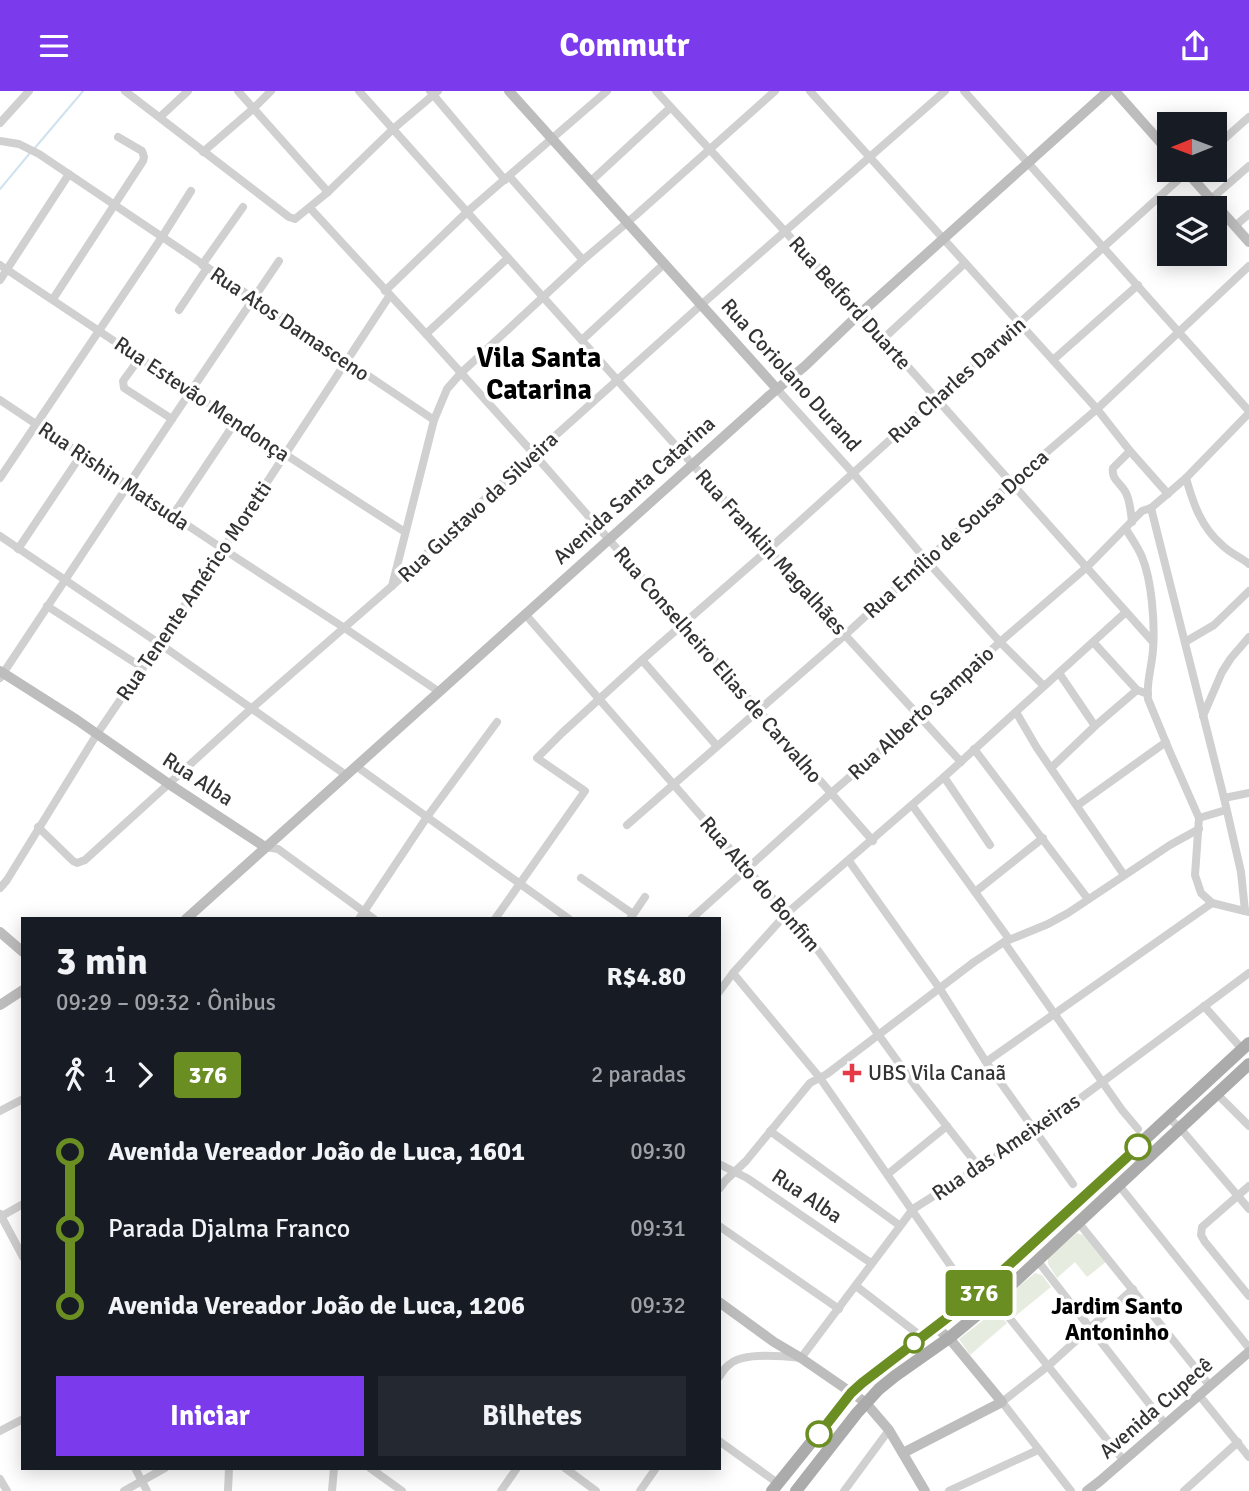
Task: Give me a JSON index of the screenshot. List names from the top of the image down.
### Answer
{
  "streets": {
    "street": [
      "Rua Belford Duarte",
      "Rua Atos Damasceno",
      "Rua Coriolano Durand",
      "Rua Charles Darwin",
      "Rua Estevão Mendonça",
      "Rua Rishin Matsuda",
      "Avenida Santa Catarina",
      "Rua Gustavo da Silveira",
      "Rua Emílio de Sousa Docca",
      "Rua Franklin Magalhães",
      "Rua Tenente Américo Moretti",
      "Rua Conselheiro Elias de Carvalho",
      "Rua Alberto Sampaio",
      "Rua Alba",
      "Rua Alto do Bonfim",
      "Rua das Ameixeiras",
      "Avenida Cupecê"
    ]
  },
  "crossings": [
    ["Rua Belford Duarte", "Rua Charles Darwin"],
    ["Rua Belford Duarte", "Avenida Santa Catarina"],
    ["Rua Belford Duarte", "Rua Gustavo da Silveira"],
    ["Rua Belford Duarte", "Rua Emílio de Sousa Docca"],
    ["Rua Belford Duarte", "Rua Alberto Sampaio"],
    ["Rua Atos Damasceno", "Rua Tenente Américo Moretti"],
    ["Rua Coriolano Durand", "Rua Charles Darwin"],
    ["Rua Coriolano Durand", "Avenida Santa Catarina"],
    ["Rua Coriolano Durand", "Rua Gustavo da Silveira"],
    ["Rua Coriolano Durand", "Rua Emílio de Sousa Docca"],
    ["Rua Coriolano Durand", "Rua Tenente Américo Moretti"],
    ["Rua Coriolano Durand", "Rua Alberto Sampaio"],
    ["Rua Charles Darwin", "Rua Franklin Magalhães"],
    ["Rua Charles Darwin", "Rua Conselheiro Elias de Carvalho"],
    ["Rua Charles Darwin", "Rua Alto do Bonfim"],
    ["Rua Estevão Mendonça", "Rua Tenente Américo Moretti"],
    ["Rua Rishin Matsuda", "Avenida Santa Catarina"],
    ["Rua Rishin Matsuda", "Rua Gustavo da Silveira"],
    ["Rua Rishin Matsuda", "Rua Tenente Américo Moretti"],
    ["Avenida Santa Catarina", "Rua Franklin Magalhães"],
    ["Avenida Santa Catarina", "Rua Conselheiro Elias de Carvalho"],
    ["Avenida Santa Catarina", "Rua Alba"],
    ["Avenida Santa Catarina", "Rua Alto do Bonfim"],
    ["Rua Gustavo da Silveira", "Rua Franklin Magalhães"],
    ["Rua Gustavo da Silveira", "Rua Tenente Américo Moretti"],
    ["Rua Gustavo da Silveira", "Rua Conselheiro Elias de Carvalho"],
    ["Rua Gustavo da Silveira", "Rua Alba"],
    ["Rua Emílio de Sousa Docca", "Rua Franklin Magalhães"],
    ["Rua Emílio de Sousa Docca", "Rua Conselheiro Elias de Carvalho"],
    ["Rua Emílio de Sousa Docca", "Rua Alto do Bonfim"],
    ["Rua Franklin Magalhães", "Rua Tenente Américo Moretti"],
    ["Rua Franklin Magalhães", "Rua Alberto Sampaio"],
    ["Rua Tenente Américo Moretti", "Rua Conselheiro Elias de Carvalho"],
    ["Rua Tenente Américo Moretti", "Rua Alba"],
    ["Rua Conselheiro Elias de Carvalho", "Rua Alberto Sampaio"],
    ["Rua Alberto Sampaio", "Rua Alto do Bonfim"],
    ["Rua Alba", "Rua das Ameixeiras"],
    ["Rua Alto do Bonfim", "Rua das Ameixeiras"]
  ],
  "districts": ["Vila Santa Catarina", "Jardim Santo Antoninho"],
  "places": {
    "health": ["UBS Vila Canaã"]
  },
  "lines": ["bus line 376"],
  "north": "left",
  "page": {
    "header": "Commutr",
    "on_map": "376",
    "heading": ["3 min", "09:29 – 09:32 · Ônibus", "R$4.80"],
    "legs": ["1", "376", "2 paradas"],
    "list": [
      {
        "name": "Avenida Vereador João de Luca, 1601",
        "value": "09:30"
      },
      {
        "name": "Parada Djalma Franco",
        "value": "09:31"
      },
      {
        "name": "Avenida Vereador João de Luca, 1206",
        "value": "09:32"
      }
    ],
    "buttons": ["Iniciar", "Bilhetes"]
  }
}
